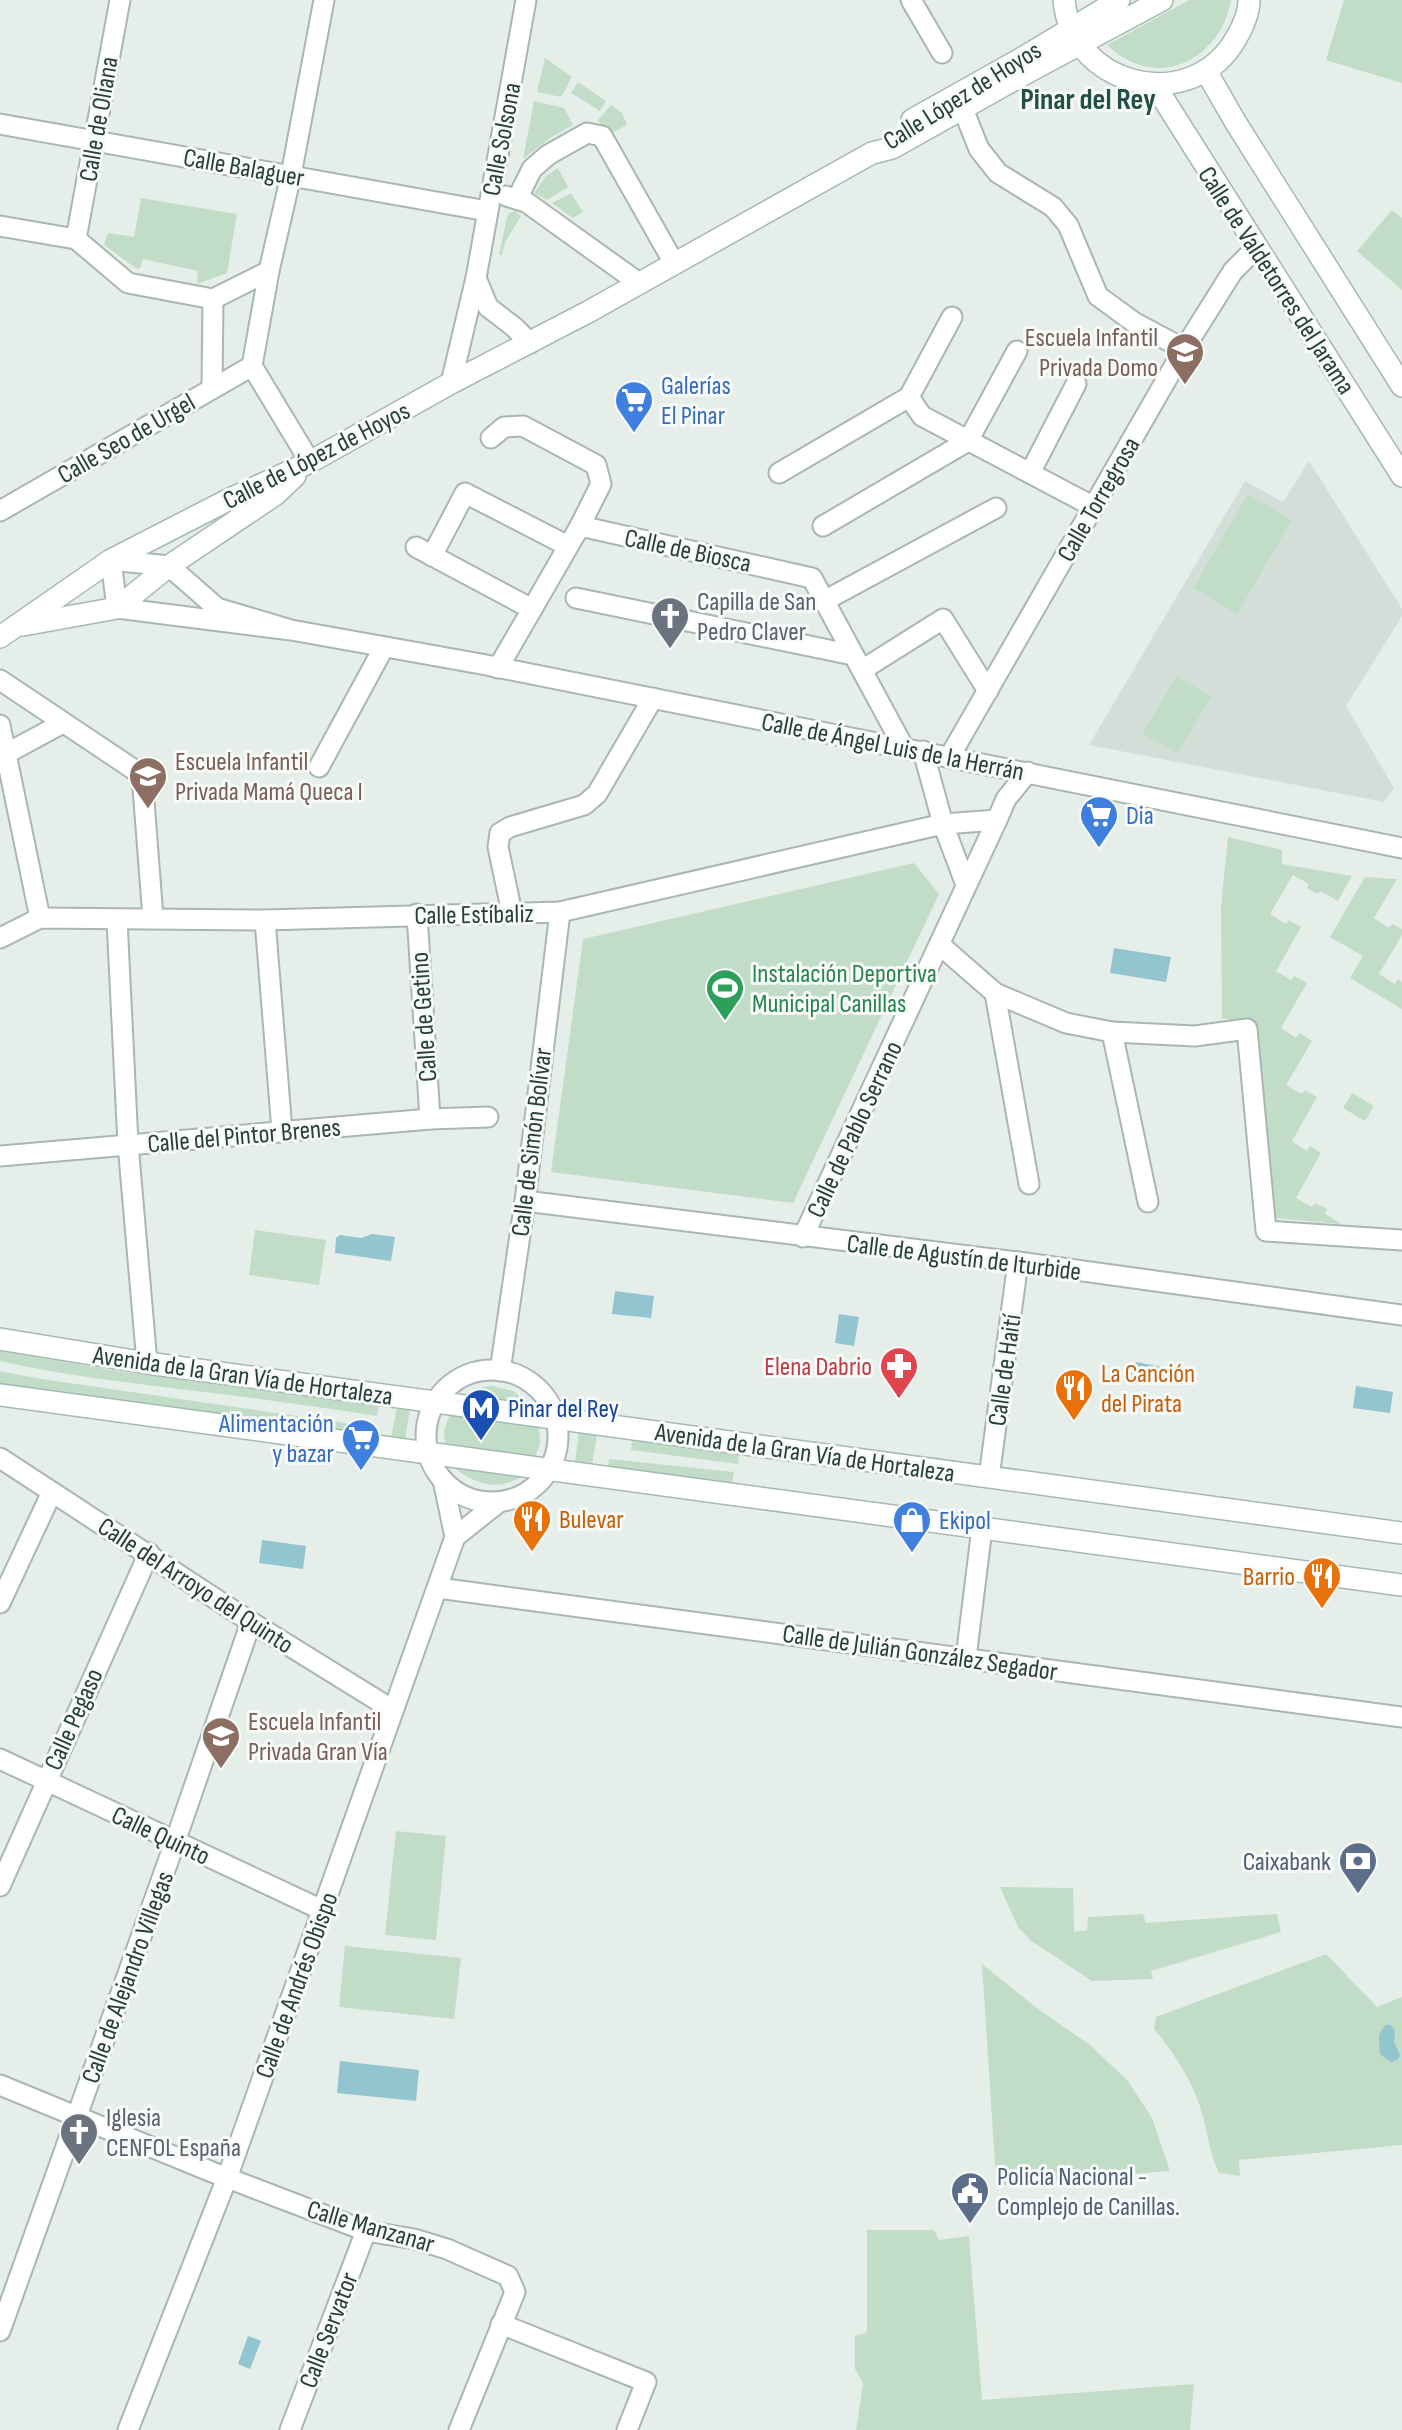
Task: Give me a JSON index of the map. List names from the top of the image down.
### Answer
{
  "streets": {
    "street": [
      "Calle López de Hoyos",
      "Calle de Oliana",
      "Calle Solsona",
      "Calle Balaguer",
      "Calle de Valdetorres del Jarama",
      "Calle Seo de Urgel",
      "Calle de López de Hoyos",
      "Calle Torregrosa",
      "Calle de Biosca",
      "Calle de Ángel Luis de la Herrán",
      "Calle Estíbaliz",
      "Calle de Getino",
      "Calle de Pablo Serrano",
      "Calle del Pintor Brenes",
      "Calle de Simón Bolívar",
      "Calle de Agustín de Iturbide",
      "Calle de Haití",
      "Avenida de la Gran Vía de Hortaleza",
      "Calle del Arroyo del Quinto",
      "Calle de Julián González Segador",
      "Calle Pegaso",
      "Calle Quinto",
      "Calle de Alejandro Villegas",
      "Calle de Andrés Obispo",
      "Calle Manzanar",
      "Calle Servator"
    ]
  },
  "crossings": [
    ["Calle López de Hoyos", "Calle de López de Hoyos"],
    ["Calle de Oliana", "Calle Balaguer"],
    ["Calle Solsona", "Calle Balaguer"],
    ["Calle Solsona", "Calle de López de Hoyos"],
    ["Calle de Valdetorres del Jarama", "Calle Torregrosa"],
    ["Calle Torregrosa", "Calle de Ángel Luis de la Herrán"],
    ["Calle de Biosca", "Calle de Ángel Luis de la Herrán"],
    ["Calle de Biosca", "Calle Estíbaliz"],
    ["Calle de Ángel Luis de la Herrán", "Calle de Pablo Serrano"],
    ["Calle Estíbaliz", "Calle de Getino"],
    ["Calle Estíbaliz", "Calle de Pablo Serrano"],
    ["Calle Estíbaliz", "Calle de Simón Bolívar"],
    ["Calle de Getino", "Calle del Pintor Brenes"],
    ["Calle de Pablo Serrano", "Calle de Agustín de Iturbide"],
    ["Calle de Simón Bolívar", "Calle de Agustín de Iturbide"],
    ["Calle de Agustín de Iturbide", "Calle de Haití"],
    ["Calle de Haití", "Avenida de la Gran Vía de Hortaleza"],
    ["Calle del Arroyo del Quinto", "Calle Pegaso"],
    ["Calle del Arroyo del Quinto", "Calle de Alejandro Villegas"],
    ["Calle del Arroyo del Quinto", "Calle de Andrés Obispo"],
    ["Calle de Julián González Segador", "Calle de Andrés Obispo"],
    ["Calle Pegaso", "Calle Quinto"],
    ["Calle Quinto", "Calle de Alejandro Villegas"],
    ["Calle Quinto", "Calle de Andrés Obispo"],
    ["Calle de Alejandro Villegas", "Calle Manzanar"],
    ["Calle de Andrés Obispo", "Calle Manzanar"],
    ["Calle Manzanar", "Calle Servator"]
  ],
  "districts": ["Pinar del Rey"],
  "places": {
    "school or university": ["Escuela Infantil Privada Domo", "Escuela Infantil Privada Mamá Queca I", "Escuela Infantil Privada Gran Vía"],
    "supermarket": ["Galerías El Pinar", "Dia", "Alimentación y bazar"],
    "church": ["Capilla de San Pedro Claver", "Iglesia CENFOL España"],
    "sports": ["Instalación Deportiva Municipal Canillas"],
    "pharmacy": ["Elena Dabrio"],
    "restaurant": ["La Canción del Pirata", "Bulevar", "Barrio"],
    "metro station": ["Pinar del Rey"],
    "shop": ["Ekipol"],
    "bank": ["Caixabank"],
    "public building": ["Policía Nacional - Complejo de Canillas."]
  }
}
